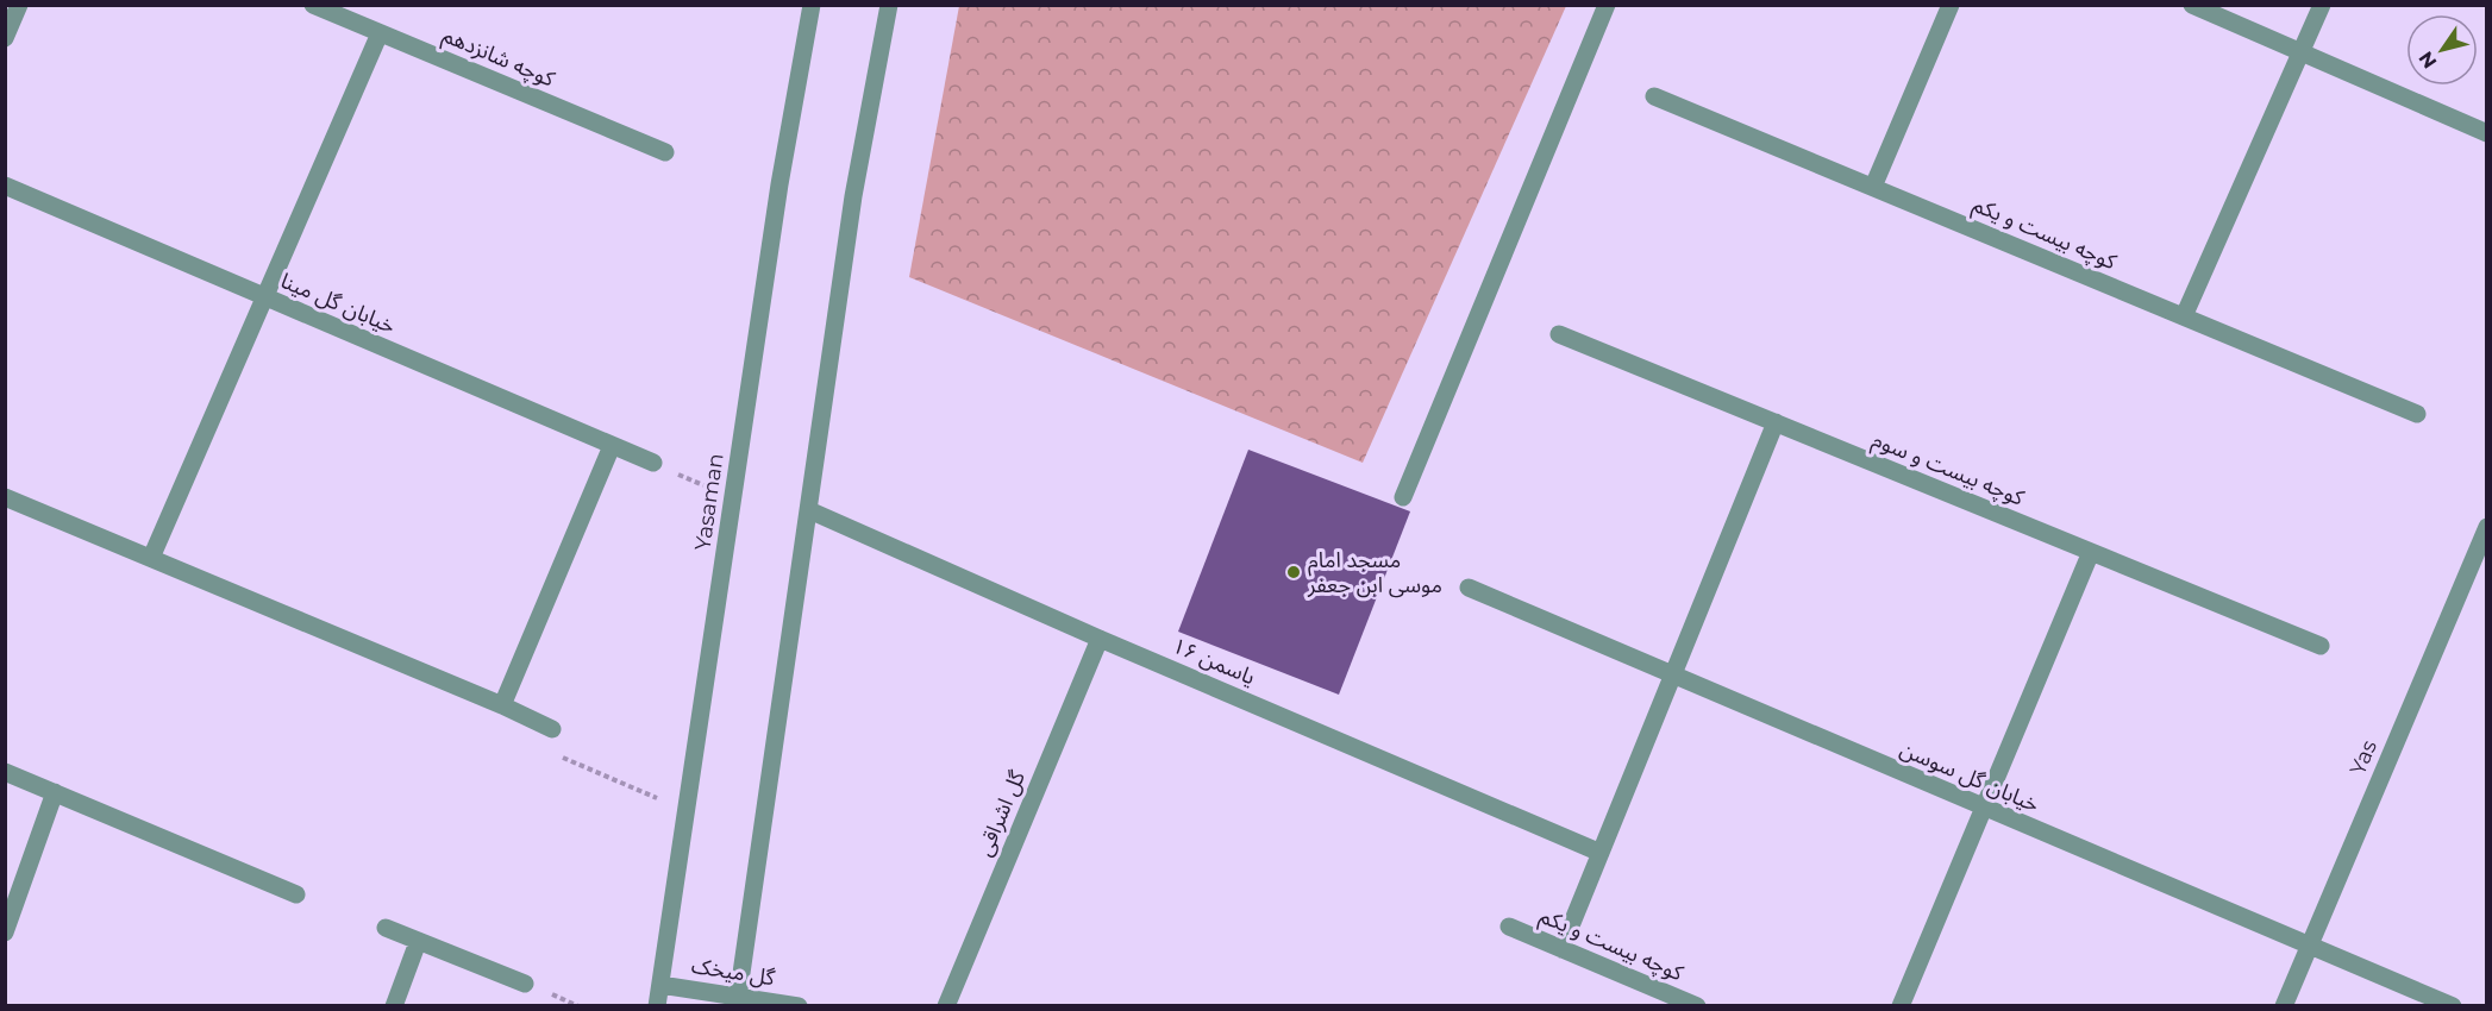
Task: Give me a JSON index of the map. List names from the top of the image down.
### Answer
{
  "streets": {
    "street": [
      "کوچه شانزدهم",
      "کوچه بیست و یکم",
      "خیابان گل مینا",
      "کوچه بیست و سوم",
      "Yasaman",
      "یاسمن ۱۶",
      "Yas",
      "خیابان گل سوسن",
      "گل اشراقی",
      "گل میخک"
    ]
  },
  "crossings": [
    ["Yasaman", "گل میخک"],
    ["یاسمن ۱۶", "گل اشراقی"],
    ["Yas", "خیابان گل سوسن"]
  ],
  "places": ["مسجد امام موسی ابن جعفر"],
  "north": "bottom left"
}
